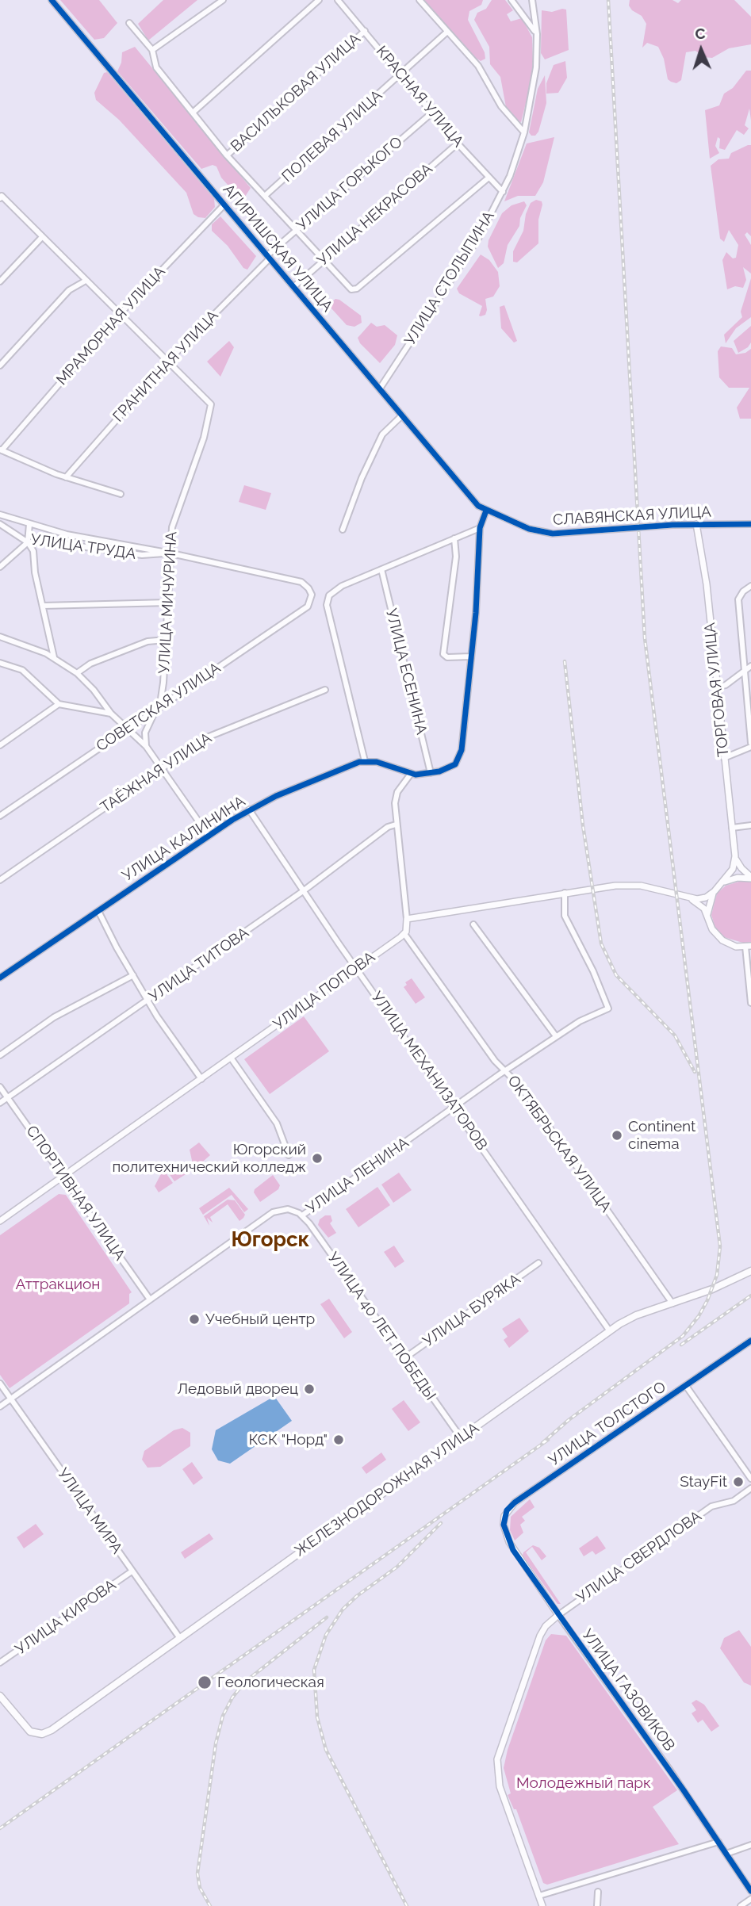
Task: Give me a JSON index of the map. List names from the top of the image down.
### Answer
{
  "streets": {
    "main road": ["ЖЕЛЕЗНОДОРОЖНАЯ УЛИЦА"],
    "street": [
      "ВАСИЛЬКОВАЯ УЛИЦА",
      "КРАСНАЯ УЛИЦА",
      "ПОЛЕВАЯ УЛИЦА",
      "УЛИЦА ГОРЬКОГО",
      "УЛИЦА НЕКРАСОВА",
      "АГИРИШСКАЯ УЛИЦА",
      "УЛИЦА СТОЛЫПИНА",
      "МРАМОРНАЯ УЛИЦА",
      "ГРАНИТНАЯ УЛИЦА",
      "СЛАВЯНСКАЯ УЛИЦА",
      "УЛИЦА ТРУДА",
      "УЛИЦА МИЧУРИНА",
      "УЛИЦА ЕСЕНИНА",
      "ТОРГОВАЯ УЛИЦА",
      "СОВЕТСКАЯ УЛИЦА",
      "ТАЁЖНАЯ УЛИЦА",
      "УЛИЦА КАЛИНИНА",
      "УЛИЦА ТИТОВА",
      "УЛИЦА ПОПОВА",
      "УЛИЦА МЕХАНИЗАТОРОВ",
      "ОКТЯБРЬСКАЯ УЛИЦА",
      "УЛИЦА ЛЕНИНА",
      "СПОРТИВНАЯ УЛИЦА",
      "УЛИЦА БУРЯКА",
      "УЛИЦА 40 ЛЕТ ПОБЕДЫ",
      "УЛИЦА ТОЛСТОГО",
      "УЛИЦА МИРА",
      "УЛИЦА СВЕРДЛОВА",
      "УЛИЦА КИРОВА",
      "УЛИЦА ГАЗОВИКОВ"
    ]
  },
  "crossings": [
    ["ВАСИЛЬКОВАЯ УЛИЦА", "КРАСНАЯ УЛИЦА"],
    ["КРАСНАЯ УЛИЦА", "ПОЛЕВАЯ УЛИЦА"],
    ["КРАСНАЯ УЛИЦА", "УЛИЦА ГОРЬКОГО"],
    ["КРАСНАЯ УЛИЦА", "УЛИЦА НЕКРАСОВА"],
    ["КРАСНАЯ УЛИЦА", "УЛИЦА СТОЛЫПИНА"],
    ["УЛИЦА ГОРЬКОГО", "АГИРИШСКАЯ УЛИЦА"],
    ["УЛИЦА ГОРЬКОГО", "ГРАНИТНАЯ УЛИЦА"],
    ["УЛИЦА НЕКРАСОВА", "АГИРИШСКАЯ УЛИЦА"],
    ["УЛИЦА НЕКРАСОВА", "УЛИЦА СТОЛЫПИНА"],
    ["АГИРИШСКАЯ УЛИЦА", "УЛИЦА СТОЛЫПИНА"],
    ["АГИРИШСКАЯ УЛИЦА", "МРАМОРНАЯ УЛИЦА"],
    ["АГИРИШСКАЯ УЛИЦА", "ГРАНИТНАЯ УЛИЦА"],
    ["АГИРИШСКАЯ УЛИЦА", "СЛАВЯНСКАЯ УЛИЦА"],
    ["ГРАНИТНАЯ УЛИЦА", "УЛИЦА МИЧУРИНА"],
    ["СЛАВЯНСКАЯ УЛИЦА", "ТОРГОВАЯ УЛИЦА"],
    ["УЛИЦА ТРУДА", "УЛИЦА МИЧУРИНА"],
    ["УЛИЦА ТРУДА", "СОВЕТСКАЯ УЛИЦА"],
    ["УЛИЦА МИЧУРИНА", "СОВЕТСКАЯ УЛИЦА"],
    ["УЛИЦА КАЛИНИНА", "УЛИЦА МЕХАНИЗАТОРОВ"],
    ["УЛИЦА ТИТОВА", "УЛИЦА МЕХАНИЗАТОРОВ"],
    ["УЛИЦА ТИТОВА", "СПОРТИВНАЯ УЛИЦА"],
    ["УЛИЦА ПОПОВА", "УЛИЦА МЕХАНИЗАТОРОВ"],
    ["УЛИЦА ПОПОВА", "ОКТЯБРЬСКАЯ УЛИЦА"],
    ["УЛИЦА ПОПОВА", "СПОРТИВНАЯ УЛИЦА"],
    ["УЛИЦА МЕХАНИЗАТОРОВ", "УЛИЦА ЛЕНИНА"],
    ["УЛИЦА МЕХАНИЗАТОРОВ", "ЖЕЛЕЗНОДОРОЖНАЯ УЛИЦА"],
    ["ОКТЯБРЬСКАЯ УЛИЦА", "УЛИЦА ЛЕНИНА"],
    ["ОКТЯБРЬСКАЯ УЛИЦА", "ЖЕЛЕЗНОДОРОЖНАЯ УЛИЦА"],
    ["УЛИЦА ЛЕНИНА", "СПОРТИВНАЯ УЛИЦА"],
    ["УЛИЦА ЛЕНИНА", "УЛИЦА 40 ЛЕТ ПОБЕДЫ"],
    ["УЛИЦА ЛЕНИНА", "УЛИЦА МИРА"],
    ["УЛИЦА БУРЯКА", "УЛИЦА 40 ЛЕТ ПОБЕДЫ"],
    ["УЛИЦА 40 ЛЕТ ПОБЕДЫ", "ЖЕЛЕЗНОДОРОЖНАЯ УЛИЦА"],
    ["УЛИЦА ТОЛСТОГО", "УЛИЦА ГАЗОВИКОВ"],
    ["ЖЕЛЕЗНОДОРОЖНАЯ УЛИЦА", "УЛИЦА МИРА"],
    ["УЛИЦА МИРА", "УЛИЦА КИРОВА"],
    ["УЛИЦА СВЕРДЛОВА", "УЛИЦА ГАЗОВИКОВ"]
  ],
  "districts": ["Югорск"],
  "parks": ["Аттракцион", "Молодежный парк"],
  "places": [
    "Continent cinema",
    "Югорский политехнический колледж",
    "Учебный центр",
    "Ледовый дворец",
    "КСК \"Норд\"",
    "StayFit",
    "Геологическая"
  ],
  "north": "top"
}
